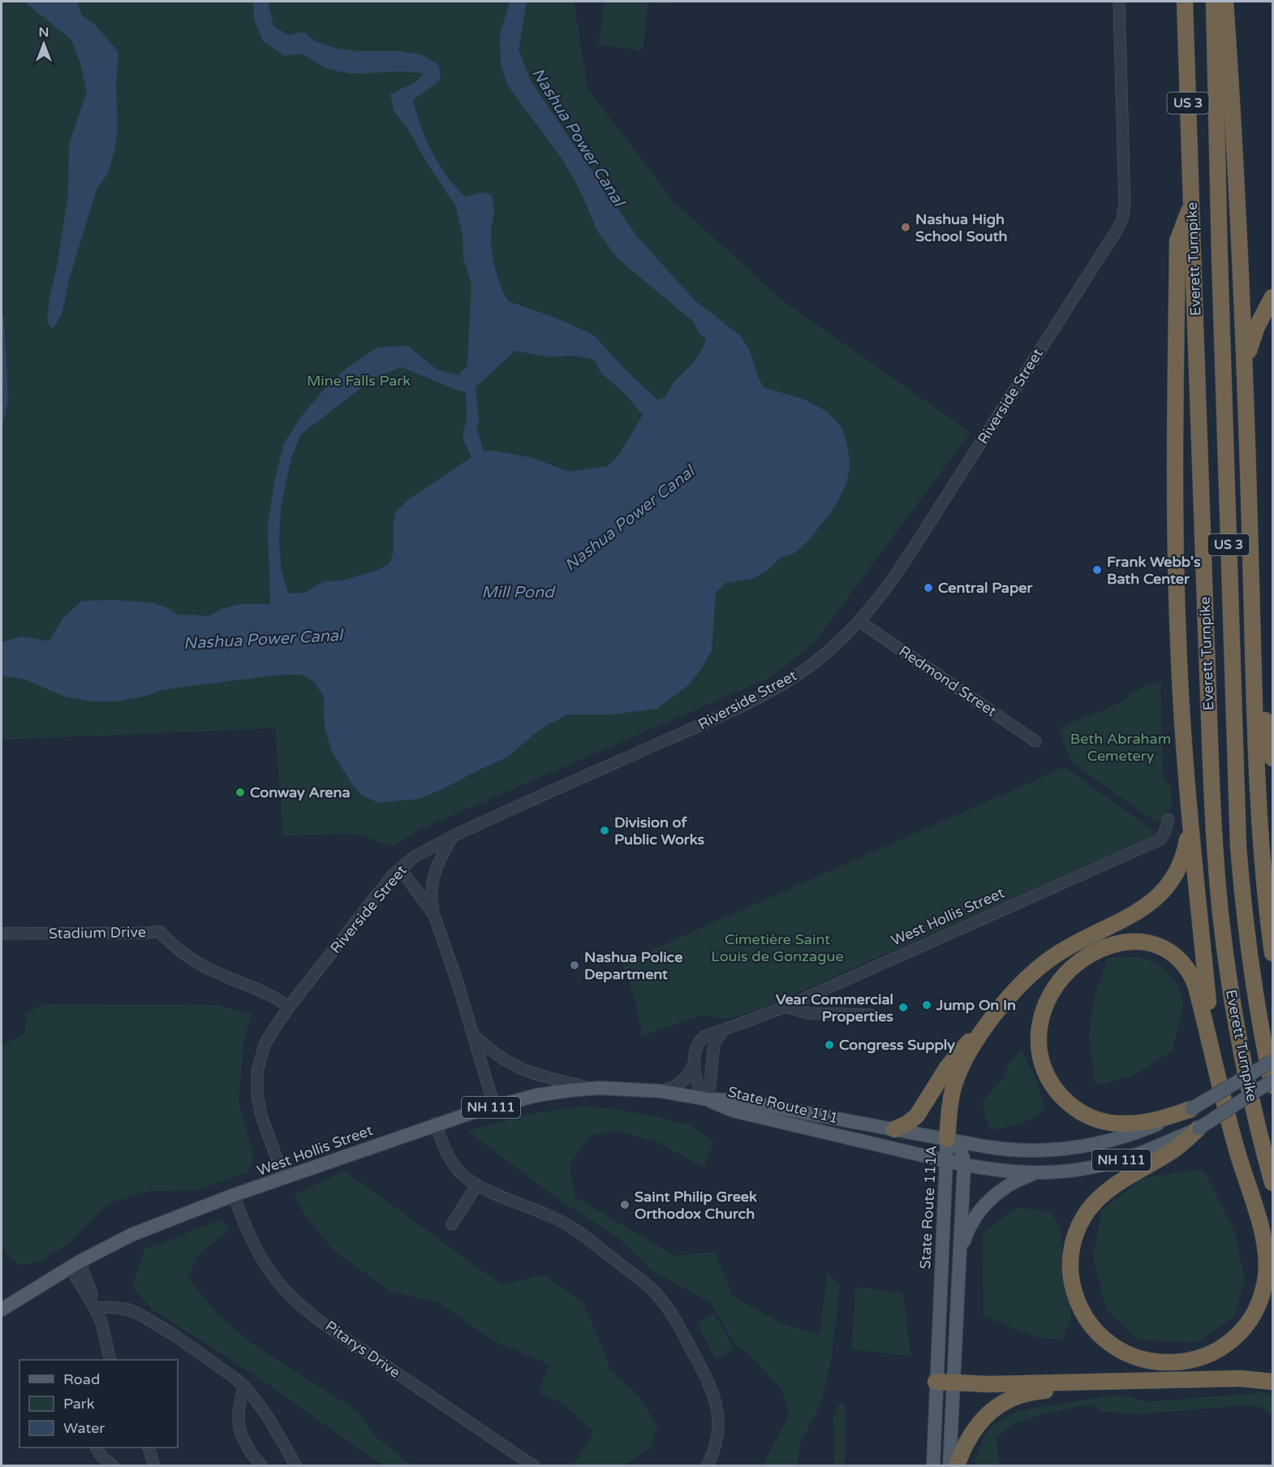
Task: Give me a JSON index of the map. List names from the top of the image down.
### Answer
{
  "streets": {
    "highway": ["US 3", "Everett Turnpike"],
    "main road": [
      "West Hollis Street",
      "State Route 111",
      "NH 111",
      "State Route 111A"
    ],
    "street": [
      "Riverside Street",
      "Redmond Street",
      "Stadium Drive",
      "Pitarys Drive"
    ]
  },
  "crossings": [
    ["Riverside Street", "Redmond Street"],
    ["Riverside Street", "West Hollis Street"],
    ["Riverside Street", "Stadium Drive"],
    ["West Hollis Street", "State Route 111"],
    ["West Hollis Street", "Pitarys Drive"],
    ["State Route 111", "State Route 111A"]
  ],
  "water": ["Nashua Power Canal", "Mill Pond"],
  "parks": ["Mine Falls Park", "Beth Abraham Cemetery", "Cimetière Saint Louis de Gonzague"],
  "places": [
    "Nashua High School South",
    "Frank Webb's Bath Center",
    "Central Paper",
    "Conway Arena",
    "Division of Public Works",
    "Nashua Police Department",
    "Jump On In",
    "Vear Commercial Properties",
    "Congress Supply",
    "Saint Philip Greek Orthodox Church"
  ],
  "legend": ["Road", "Park", "Water"],
  "north": "top"
}
